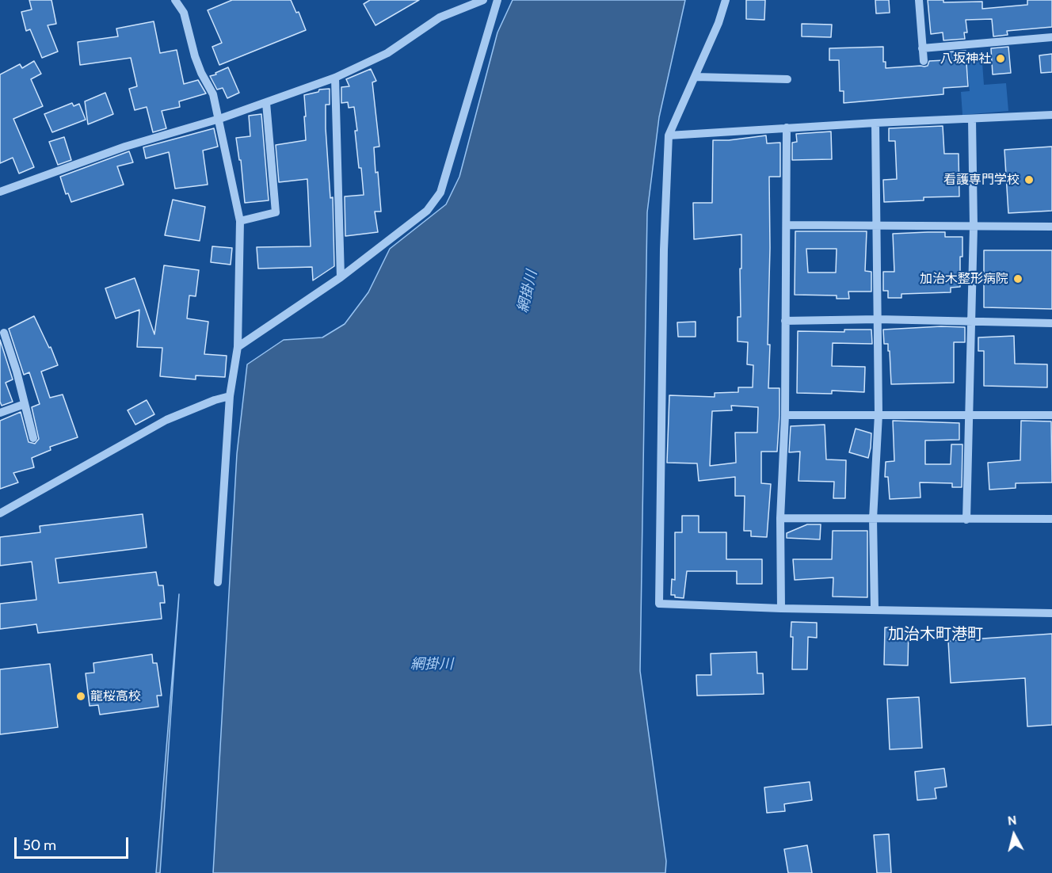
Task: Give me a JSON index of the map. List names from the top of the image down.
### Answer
{
  "districts": ["加治木町港町"],
  "water": ["網掛川"],
  "places": [
    "八坂神社",
    "看護専門学校",
    "加治木整形病院",
    "龍桜高校"
  ],
  "scale_bar": "50 m",
  "north": "top"
}
